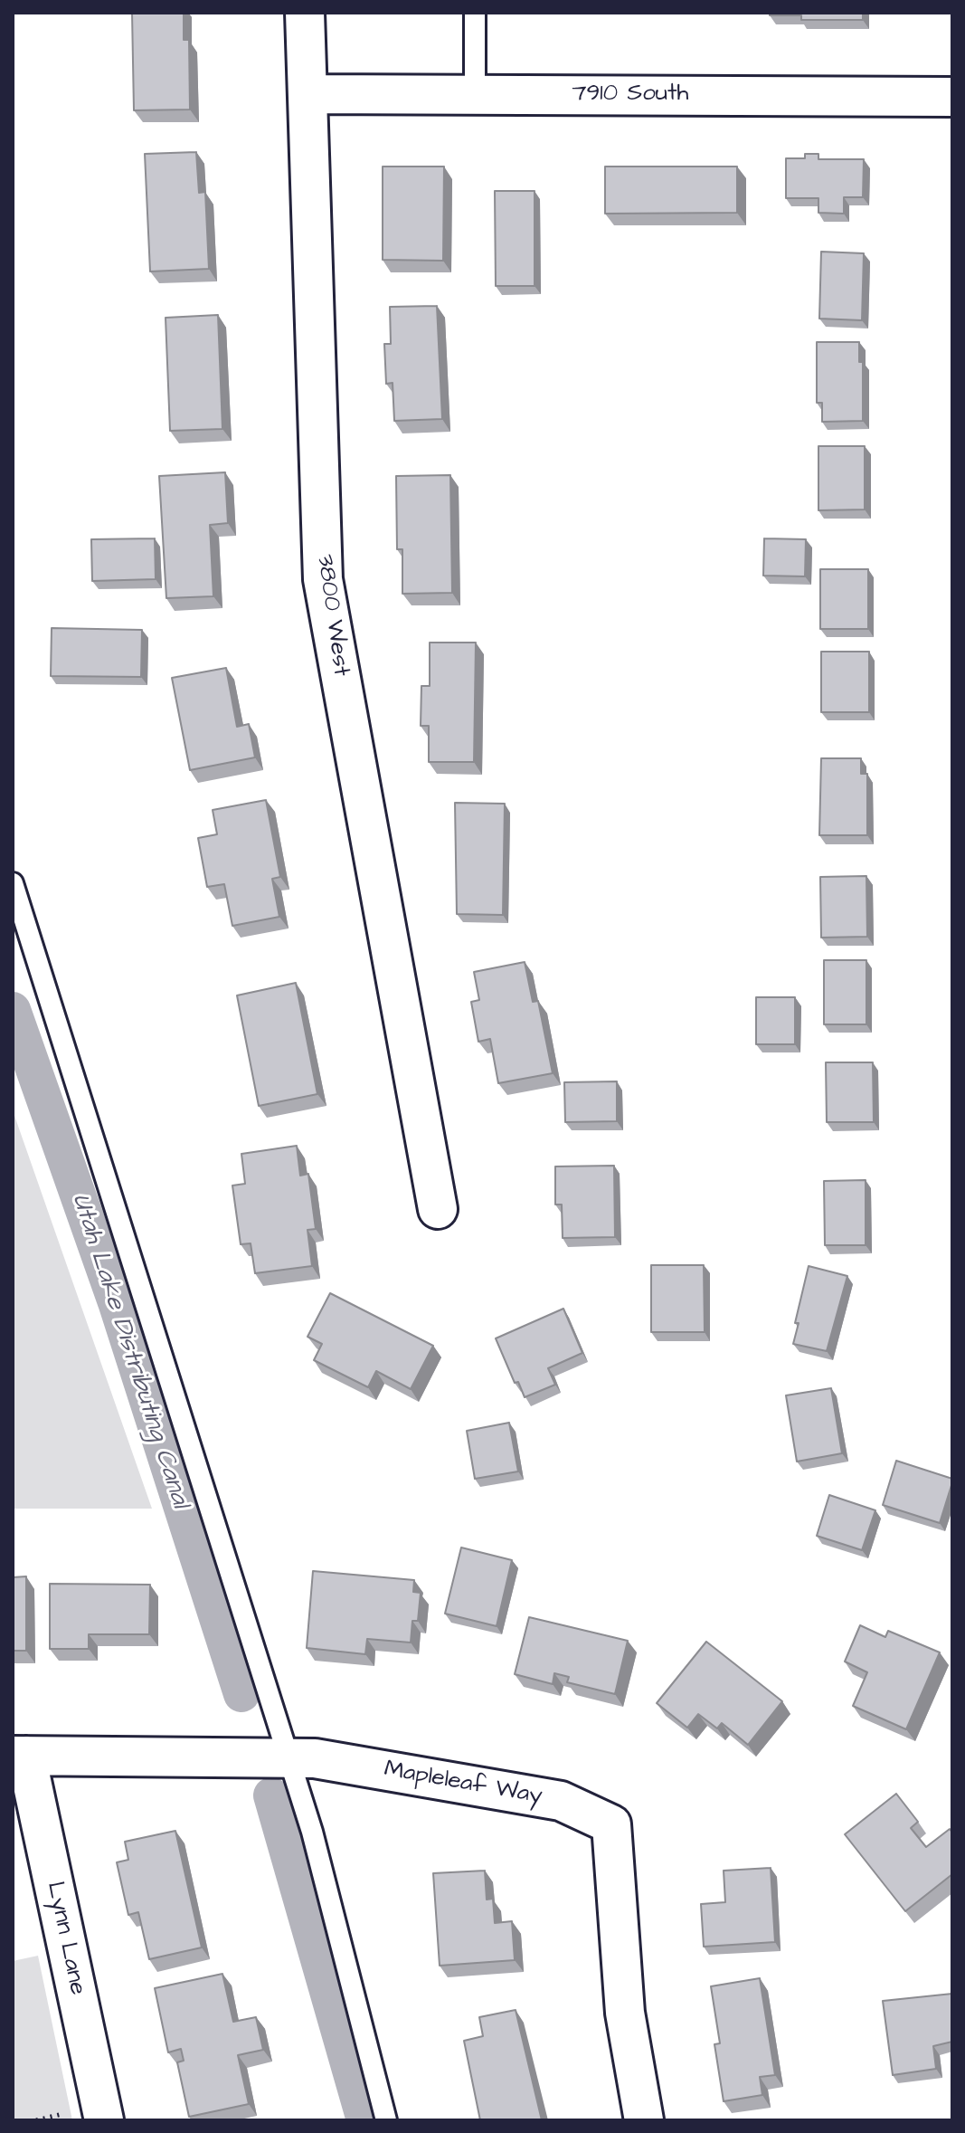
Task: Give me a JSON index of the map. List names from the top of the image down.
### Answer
{
  "streets": {
    "street": [
      "7910 South",
      "3800 West",
      "Mapleleaf Way",
      "Lynn Lane"
    ]
  },
  "crossings": [
    ["7910 South", "3800 West"],
    ["Mapleleaf Way", "Lynn Lane"]
  ],
  "water": ["Utah Lake Distributing Canal"]
}
